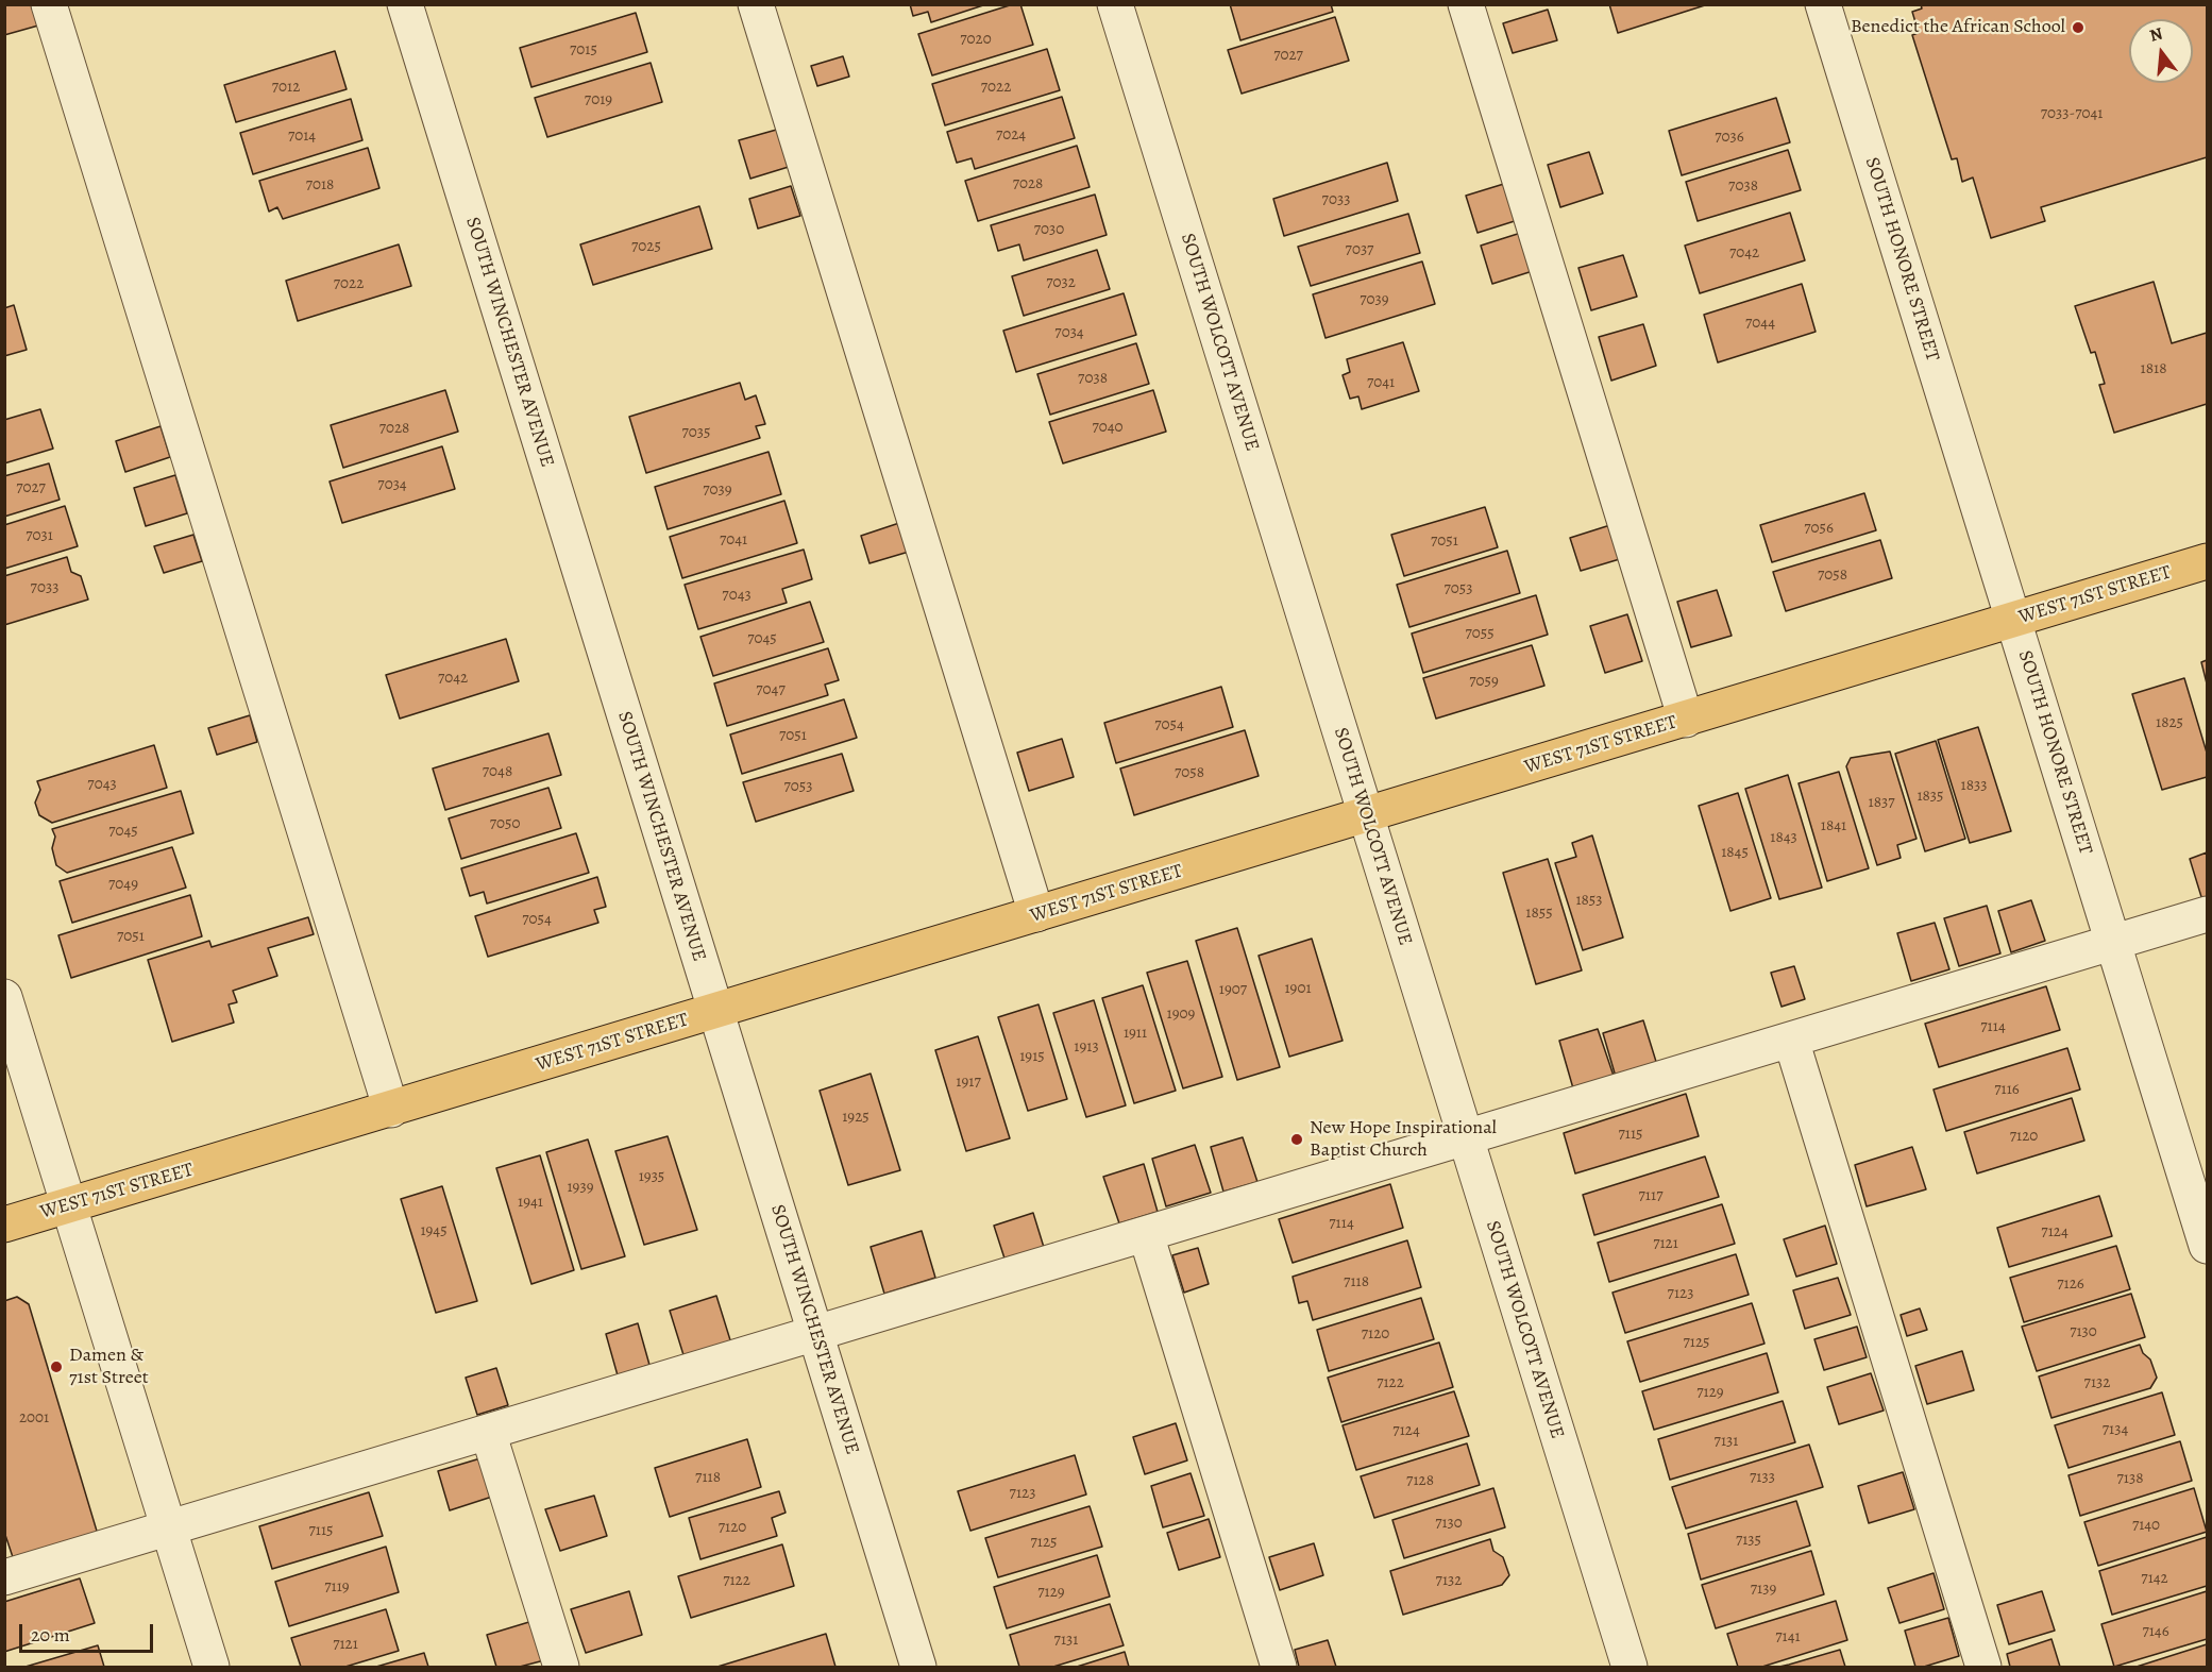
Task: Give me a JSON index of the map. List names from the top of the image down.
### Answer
{
  "streets": {
    "main road": ["WEST 71ST STREET"],
    "street": ["SOUTH HONORE STREET", "SOUTH WINCHESTER AVENUE", "SOUTH WOLCOTT AVENUE"]
  },
  "crossings": [
    ["SOUTH HONORE STREET", "WEST 71ST STREET"],
    ["SOUTH WINCHESTER AVENUE", "WEST 71ST STREET"],
    ["SOUTH WOLCOTT AVENUE", "WEST 71ST STREET"]
  ],
  "places": ["Benedict the African School", "New Hope Inspirational Baptist Church", "Damen & 71st Street"],
  "house_numbers": [
    "7020",
    "7015",
    "7027",
    "7012",
    "7022",
    "7019",
    "7033-7041",
    "7024",
    "7014",
    "7036",
    "7028",
    "7018",
    "7038",
    "7033",
    "7030",
    "7025",
    "7037",
    "7042",
    "7032",
    "7022",
    "7039",
    "7044",
    "7034",
    "1818",
    "7038",
    "7041",
    "7040",
    "7028",
    "7035",
    "7034",
    "7027",
    "7039",
    "7056",
    "7031",
    "7041",
    "7051",
    "7058",
    "7033",
    "7053",
    "7043",
    "7055",
    "7045",
    "7042",
    "7059",
    "7047",
    "1825",
    "7054",
    "7051",
    "7048",
    "7058",
    "7043",
    "1833",
    "7053",
    "1835",
    "1837",
    "7050",
    "1841",
    "7045",
    "1843",
    "1845",
    "7049",
    "1853",
    "1855",
    "7054",
    "7051",
    "1901",
    "1907",
    "1909",
    "7114",
    "1911",
    "1913",
    "1915",
    "1917",
    "7116",
    "1925",
    "7115",
    "7120",
    "1935",
    "1939",
    "7117",
    "1941",
    "7114",
    "1945",
    "7124",
    "7121",
    "7118",
    "7126",
    "7123",
    "7130",
    "7120",
    "7125",
    "7122",
    "7132",
    "7129",
    "2001",
    "7134",
    "7124",
    "7131",
    "7118",
    "7133",
    "7138",
    "7128",
    "7123",
    "7130",
    "7140",
    "7120",
    "7115",
    "7135",
    "7125",
    "7142",
    "7122",
    "7132",
    "7119",
    "7139",
    "7129",
    "7146",
    "7141",
    "7131",
    "7121"
  ],
  "scale_bar": "20 m",
  "north": "top"
}
